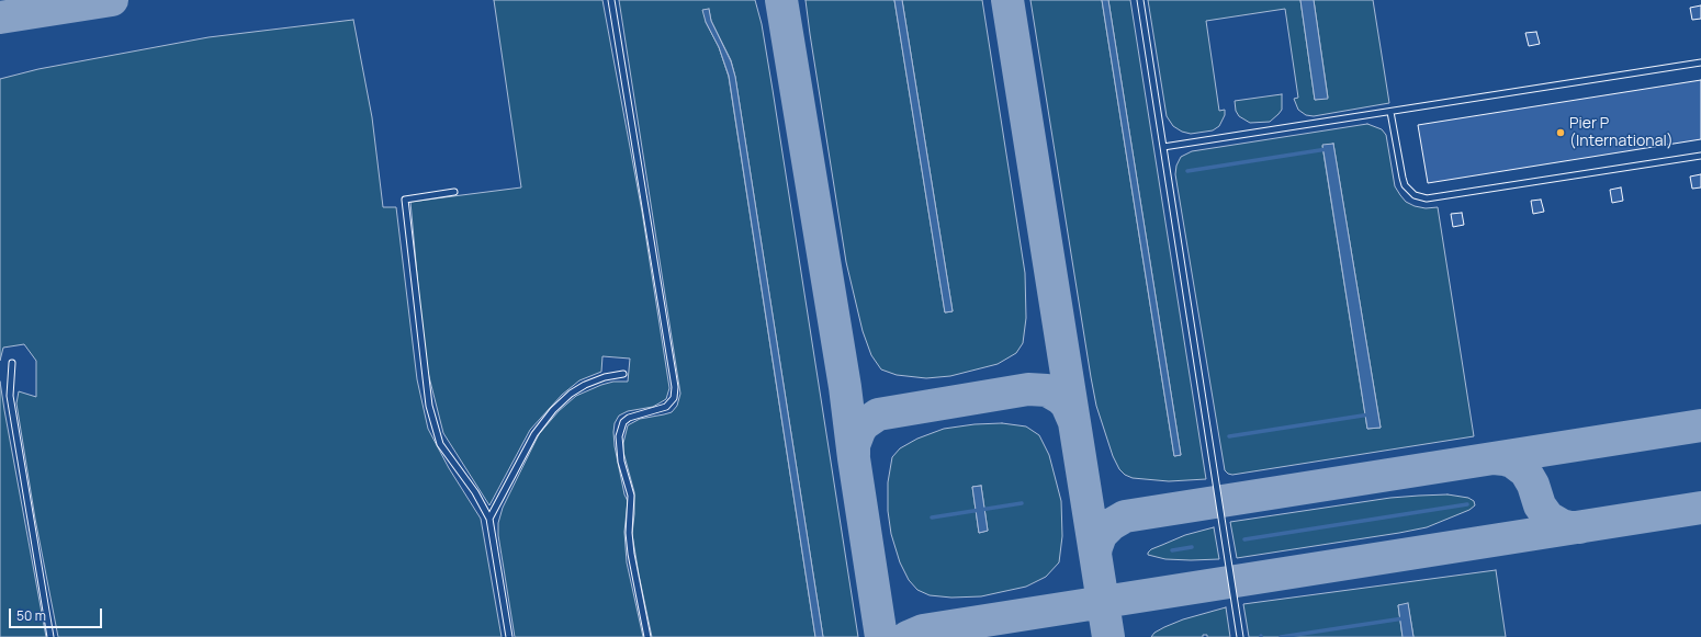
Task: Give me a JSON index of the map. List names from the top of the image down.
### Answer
{
  "places": ["Pier P (International)"],
  "scale_bar": "50 m"
}
